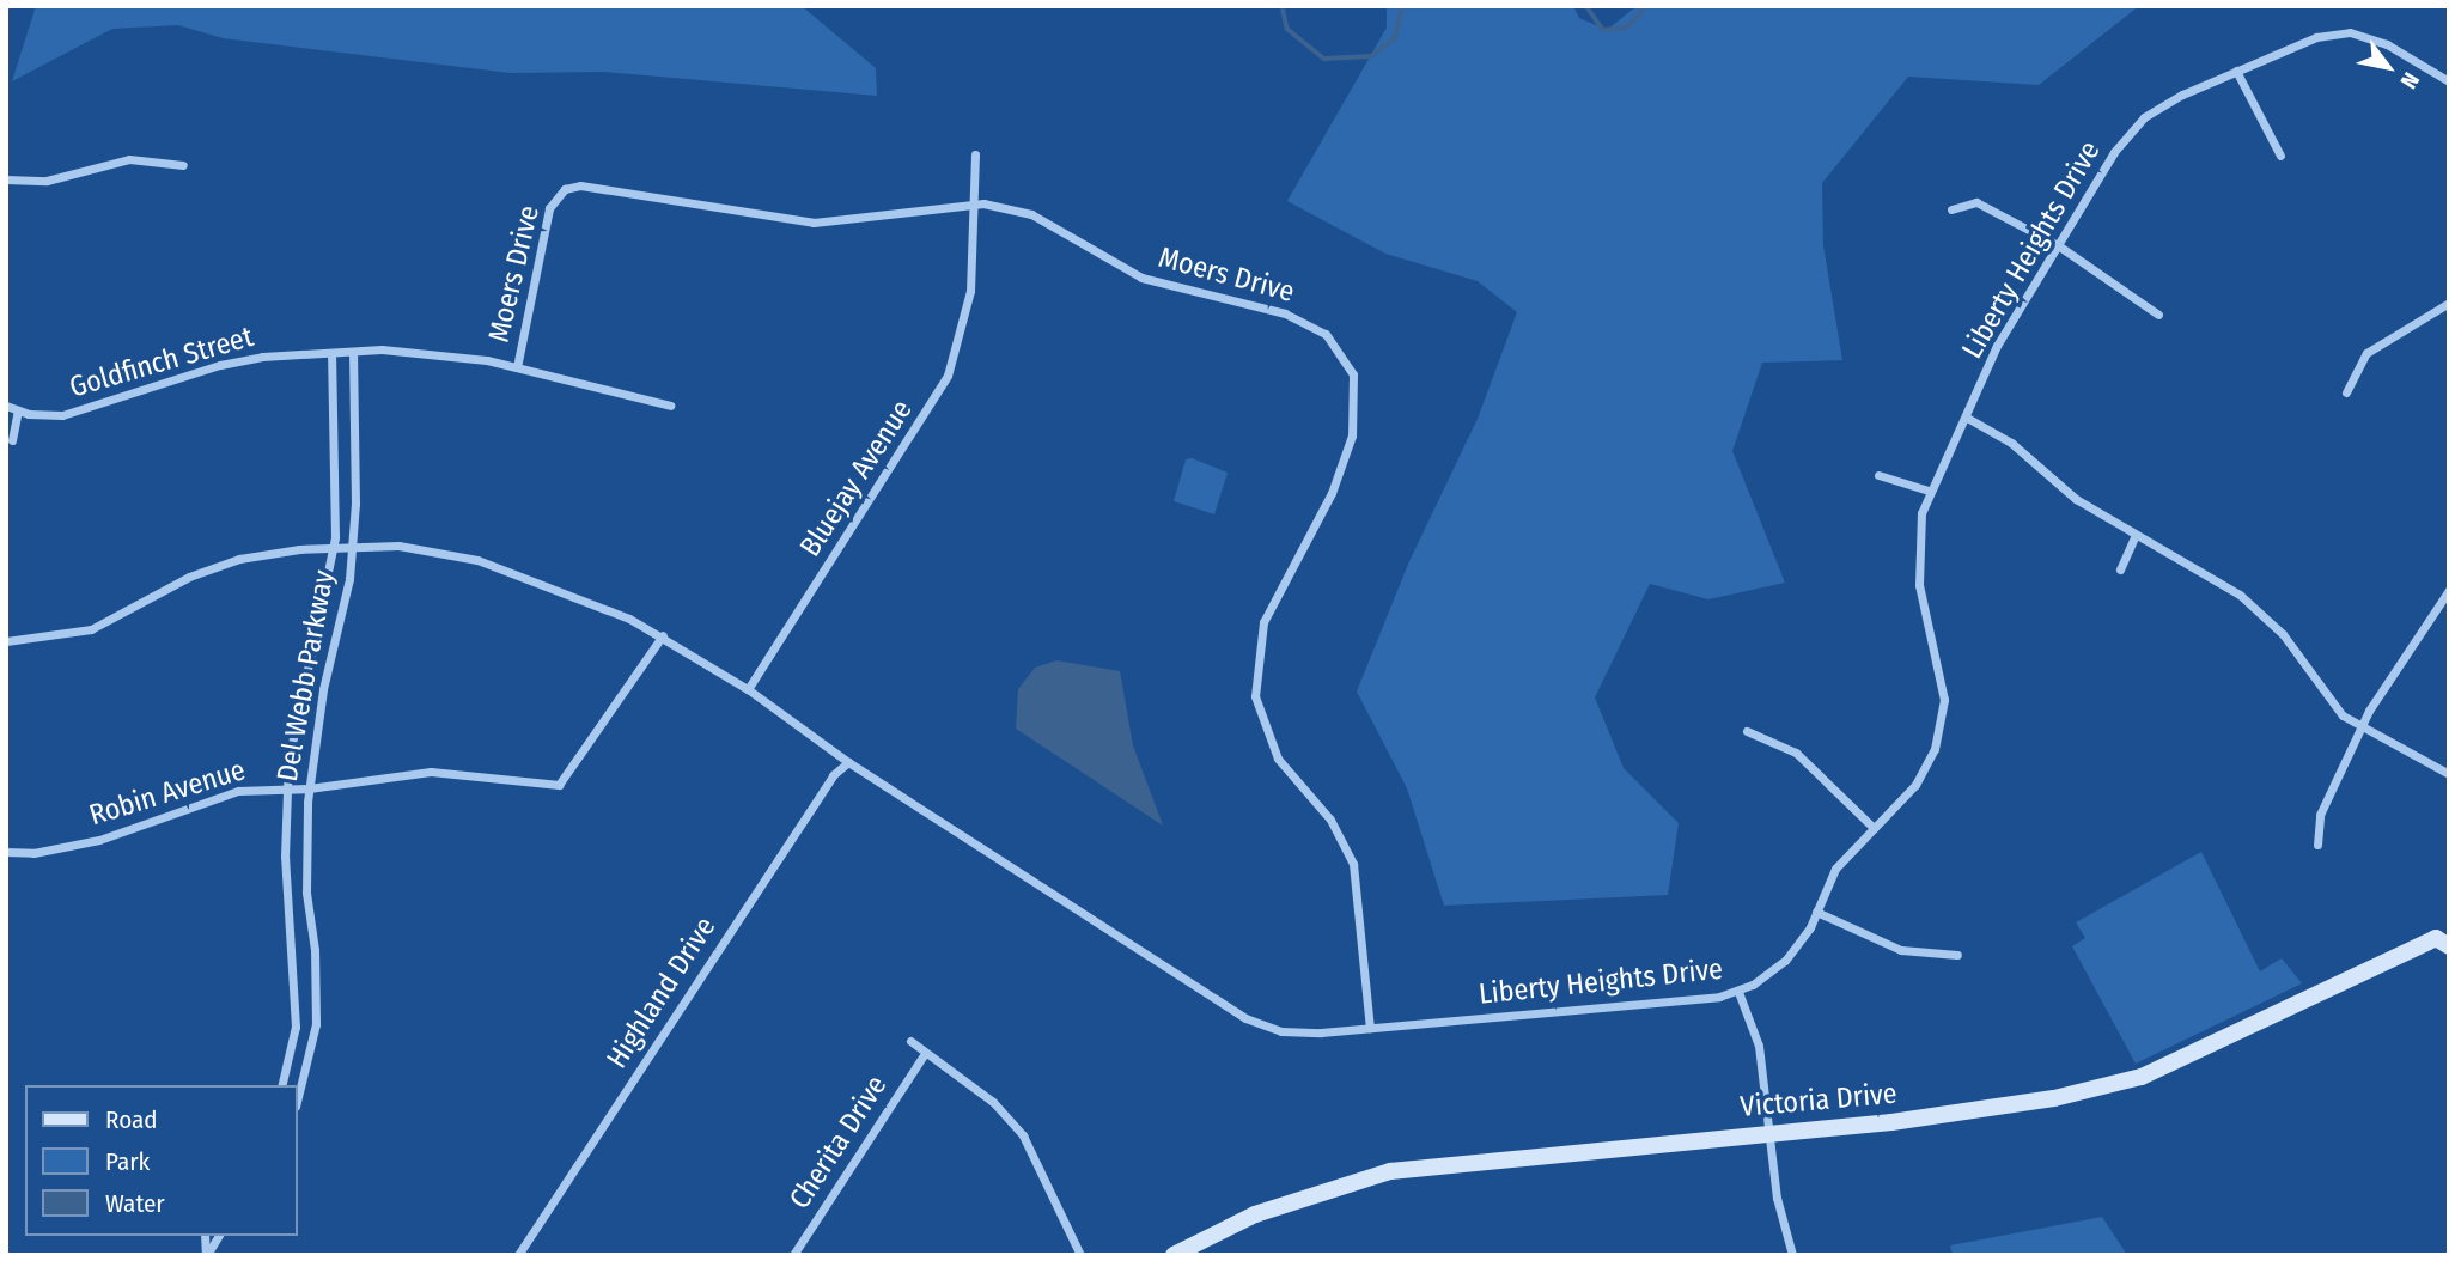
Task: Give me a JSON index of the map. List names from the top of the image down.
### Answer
{
  "streets": {
    "street": [
      "Liberty Heights Drive",
      "Moers Drive",
      "Goldfinch Street",
      "Bluejay Avenue",
      "Del Webb Parkway",
      "Robin Avenue",
      "Highland Drive",
      "Victoria Drive",
      "Cherita Drive"
    ]
  },
  "crossings": [
    ["Liberty Heights Drive", "Moers Drive"],
    ["Liberty Heights Drive", "Highland Drive"],
    ["Moers Drive", "Goldfinch Street"],
    ["Moers Drive", "Bluejay Avenue"],
    ["Goldfinch Street", "Del Webb Parkway"],
    ["Del Webb Parkway", "Robin Avenue"]
  ],
  "legend": ["Road", "Park", "Water"],
  "north": "bottom right"
}
